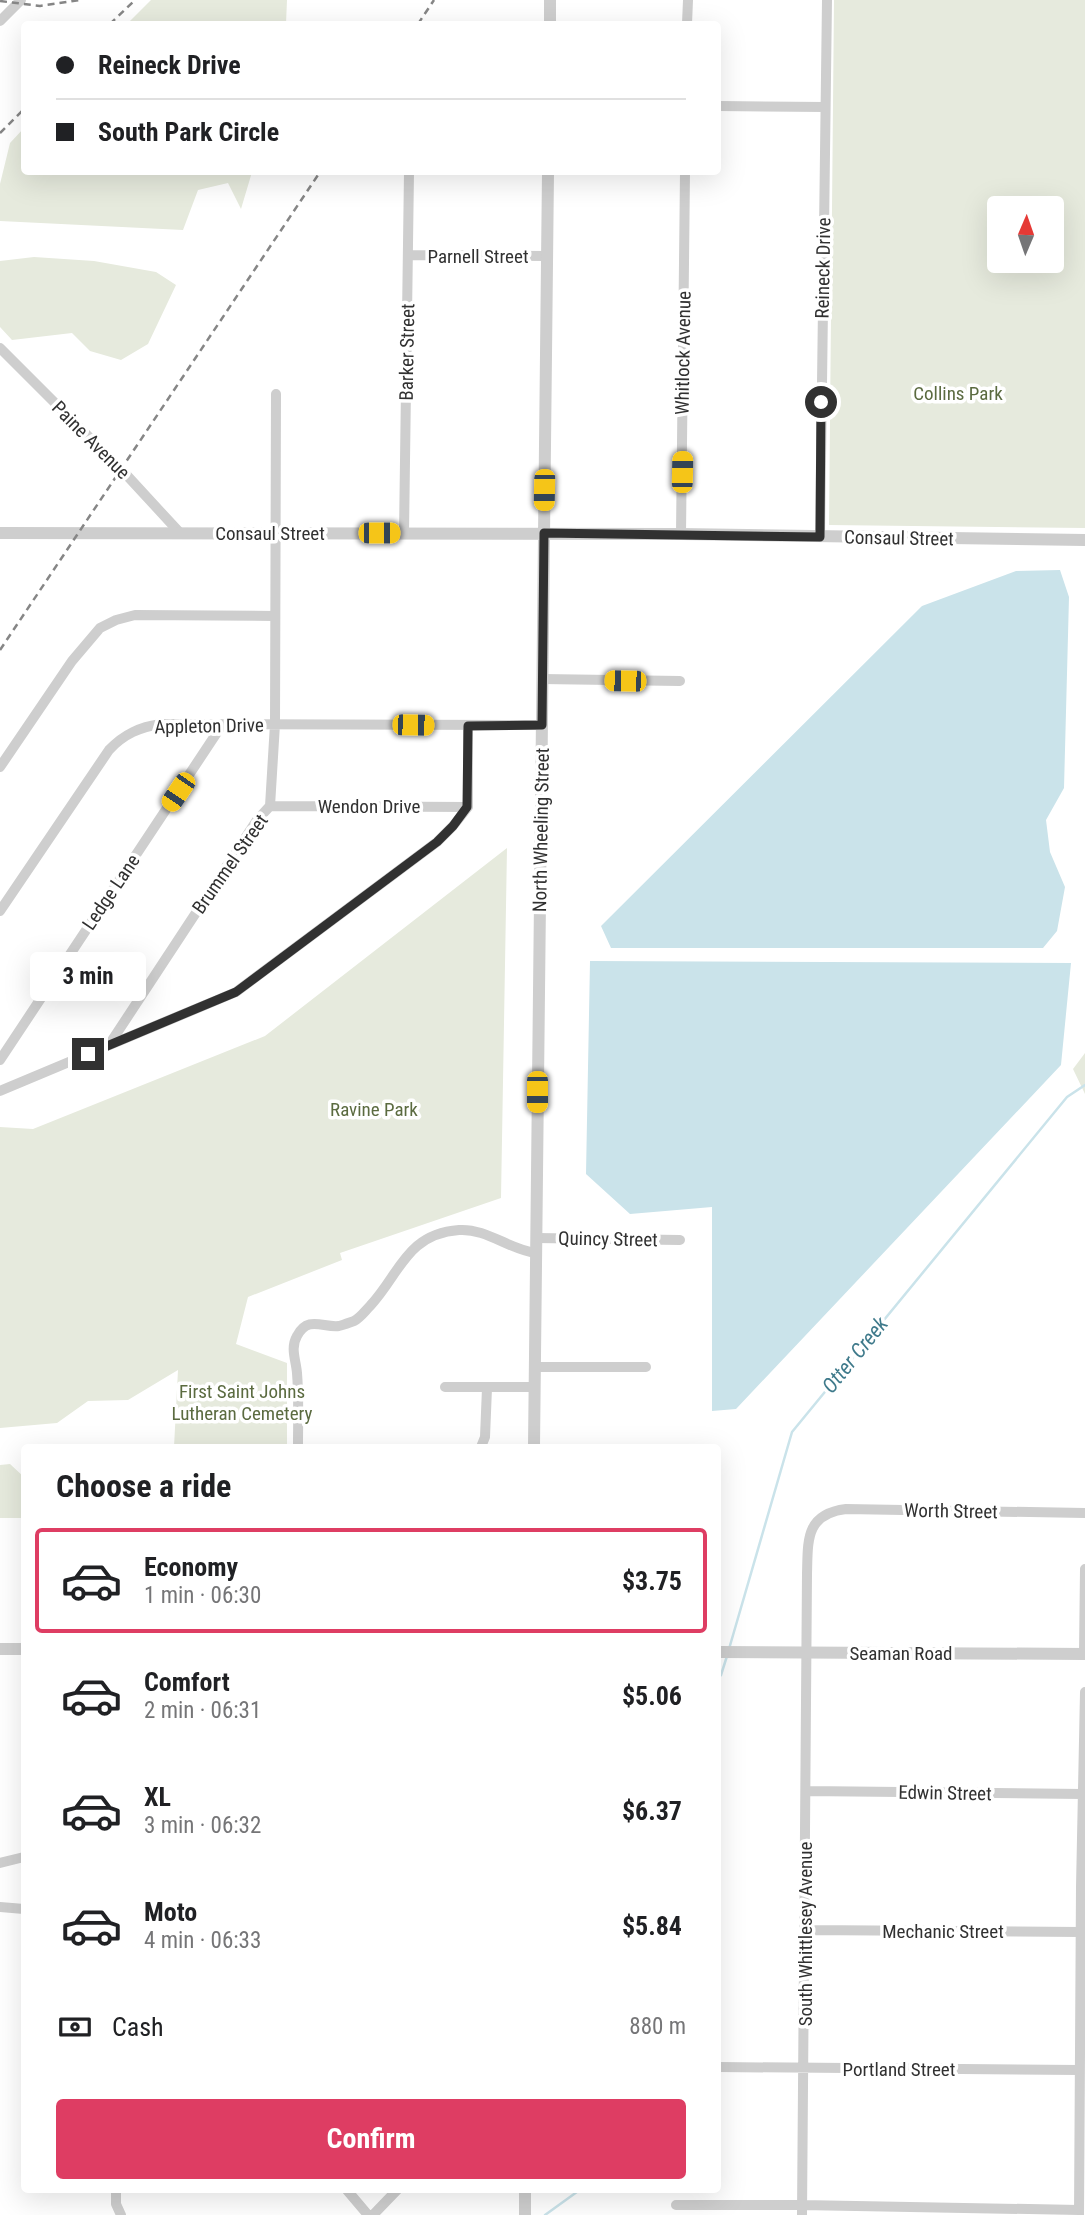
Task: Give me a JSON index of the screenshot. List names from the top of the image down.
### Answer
{
  "streets": {
    "street": [
      "Parnell Street",
      "Reineck Drive",
      "Barker Street",
      "Whitlock Avenue",
      "Paine Avenue",
      "Consaul Street",
      "Appleton Drive",
      "Wendon Drive",
      "North Wheeling Street",
      "Brummel Street",
      "Ledge Lane",
      "Quincy Street",
      "Worth Street",
      "Seaman Road",
      "Edwin Street",
      "Mechanic Street",
      "South Whittlesey Avenue",
      "Portland Street"
    ]
  },
  "crossings": [
    ["Parnell Street", "Barker Street"],
    ["Parnell Street", "North Wheeling Street"],
    ["Reineck Drive", "Consaul Street"],
    ["Barker Street", "Consaul Street"],
    ["Whitlock Avenue", "Consaul Street"],
    ["Paine Avenue", "Consaul Street"],
    ["Consaul Street", "North Wheeling Street"],
    ["Consaul Street", "Brummel Street"],
    ["Appleton Drive", "North Wheeling Street"],
    ["Appleton Drive", "Brummel Street"],
    ["Appleton Drive", "Ledge Lane"],
    ["Wendon Drive", "Brummel Street"],
    ["North Wheeling Street", "Quincy Street"],
    ["Worth Street", "South Whittlesey Avenue"],
    ["Seaman Road", "South Whittlesey Avenue"],
    ["Edwin Street", "South Whittlesey Avenue"],
    ["Mechanic Street", "South Whittlesey Avenue"],
    ["South Whittlesey Avenue", "Portland Street"]
  ],
  "water": ["Otter Creek"],
  "parks": ["Collins Park", "Ravine Park", "First Saint Johns Lutheran Cemetery"],
  "north": "top",
  "page": {
    "banner": ["Reineck Drive", "South Park Circle"],
    "bubble": "3 min",
    "heading": "Choose a ride",
    "list": [
      {
        "name": "Economy",
        "note": "1 min · 06:30",
        "value": "$3.75"
      },
      {
        "name": "Comfort",
        "note": "2 min · 06:31",
        "value": "$5.06"
      },
      {
        "name": "XL",
        "note": "3 min · 06:32",
        "value": "$6.37"
      },
      {
        "name": "Moto",
        "note": "4 min · 06:33",
        "value": "$5.84"
      }
    ],
    "pay": ["Cash", "880 m"],
    "buttons": "Confirm"
  }
}
